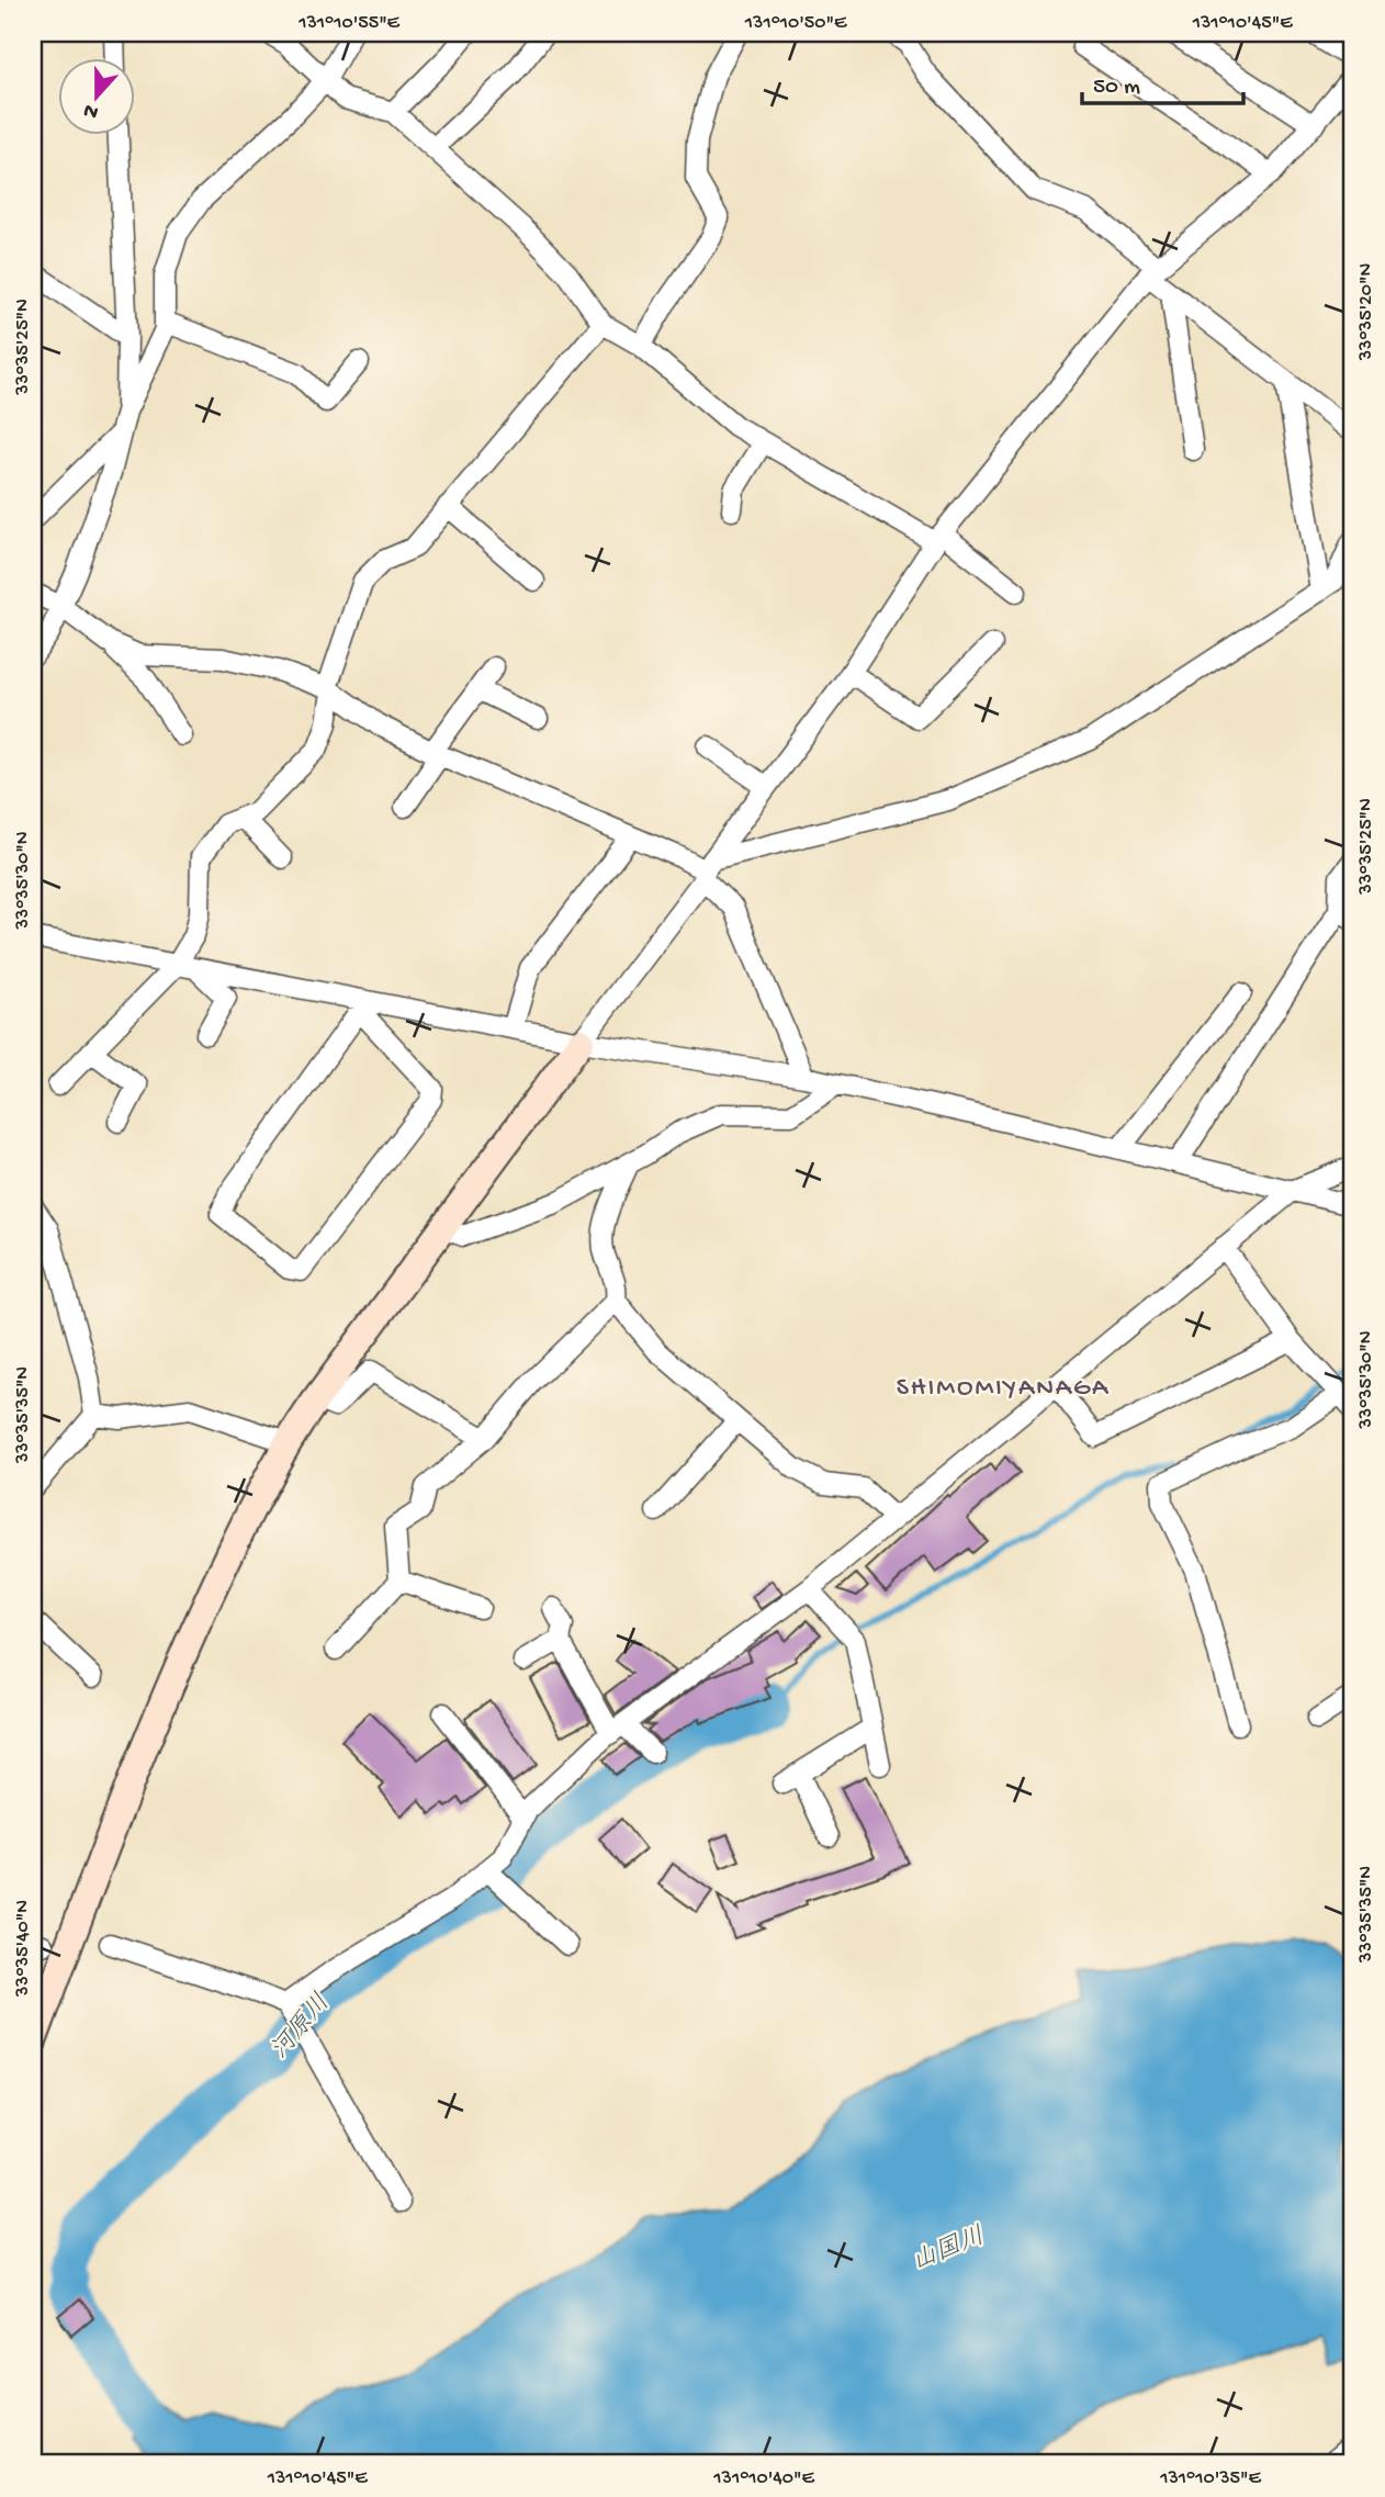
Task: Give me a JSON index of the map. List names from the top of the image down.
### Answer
{
  "districts": ["SHIMOMIYANAGA"],
  "water": ["河原川", "山国川"],
  "scale_bar": "50 m",
  "north": "bottom",
  "coordinates": [
    "131°10'55\"E",
    "131°10'50\"E",
    "131°10'45\"E",
    "33°35'20\"N",
    "33°35'25\"N",
    "33°35'30\"N",
    "33°35'35\"N",
    "33°35'40\"N",
    "131°10'40\"E",
    "131°10'35\"E"
  ]
}
